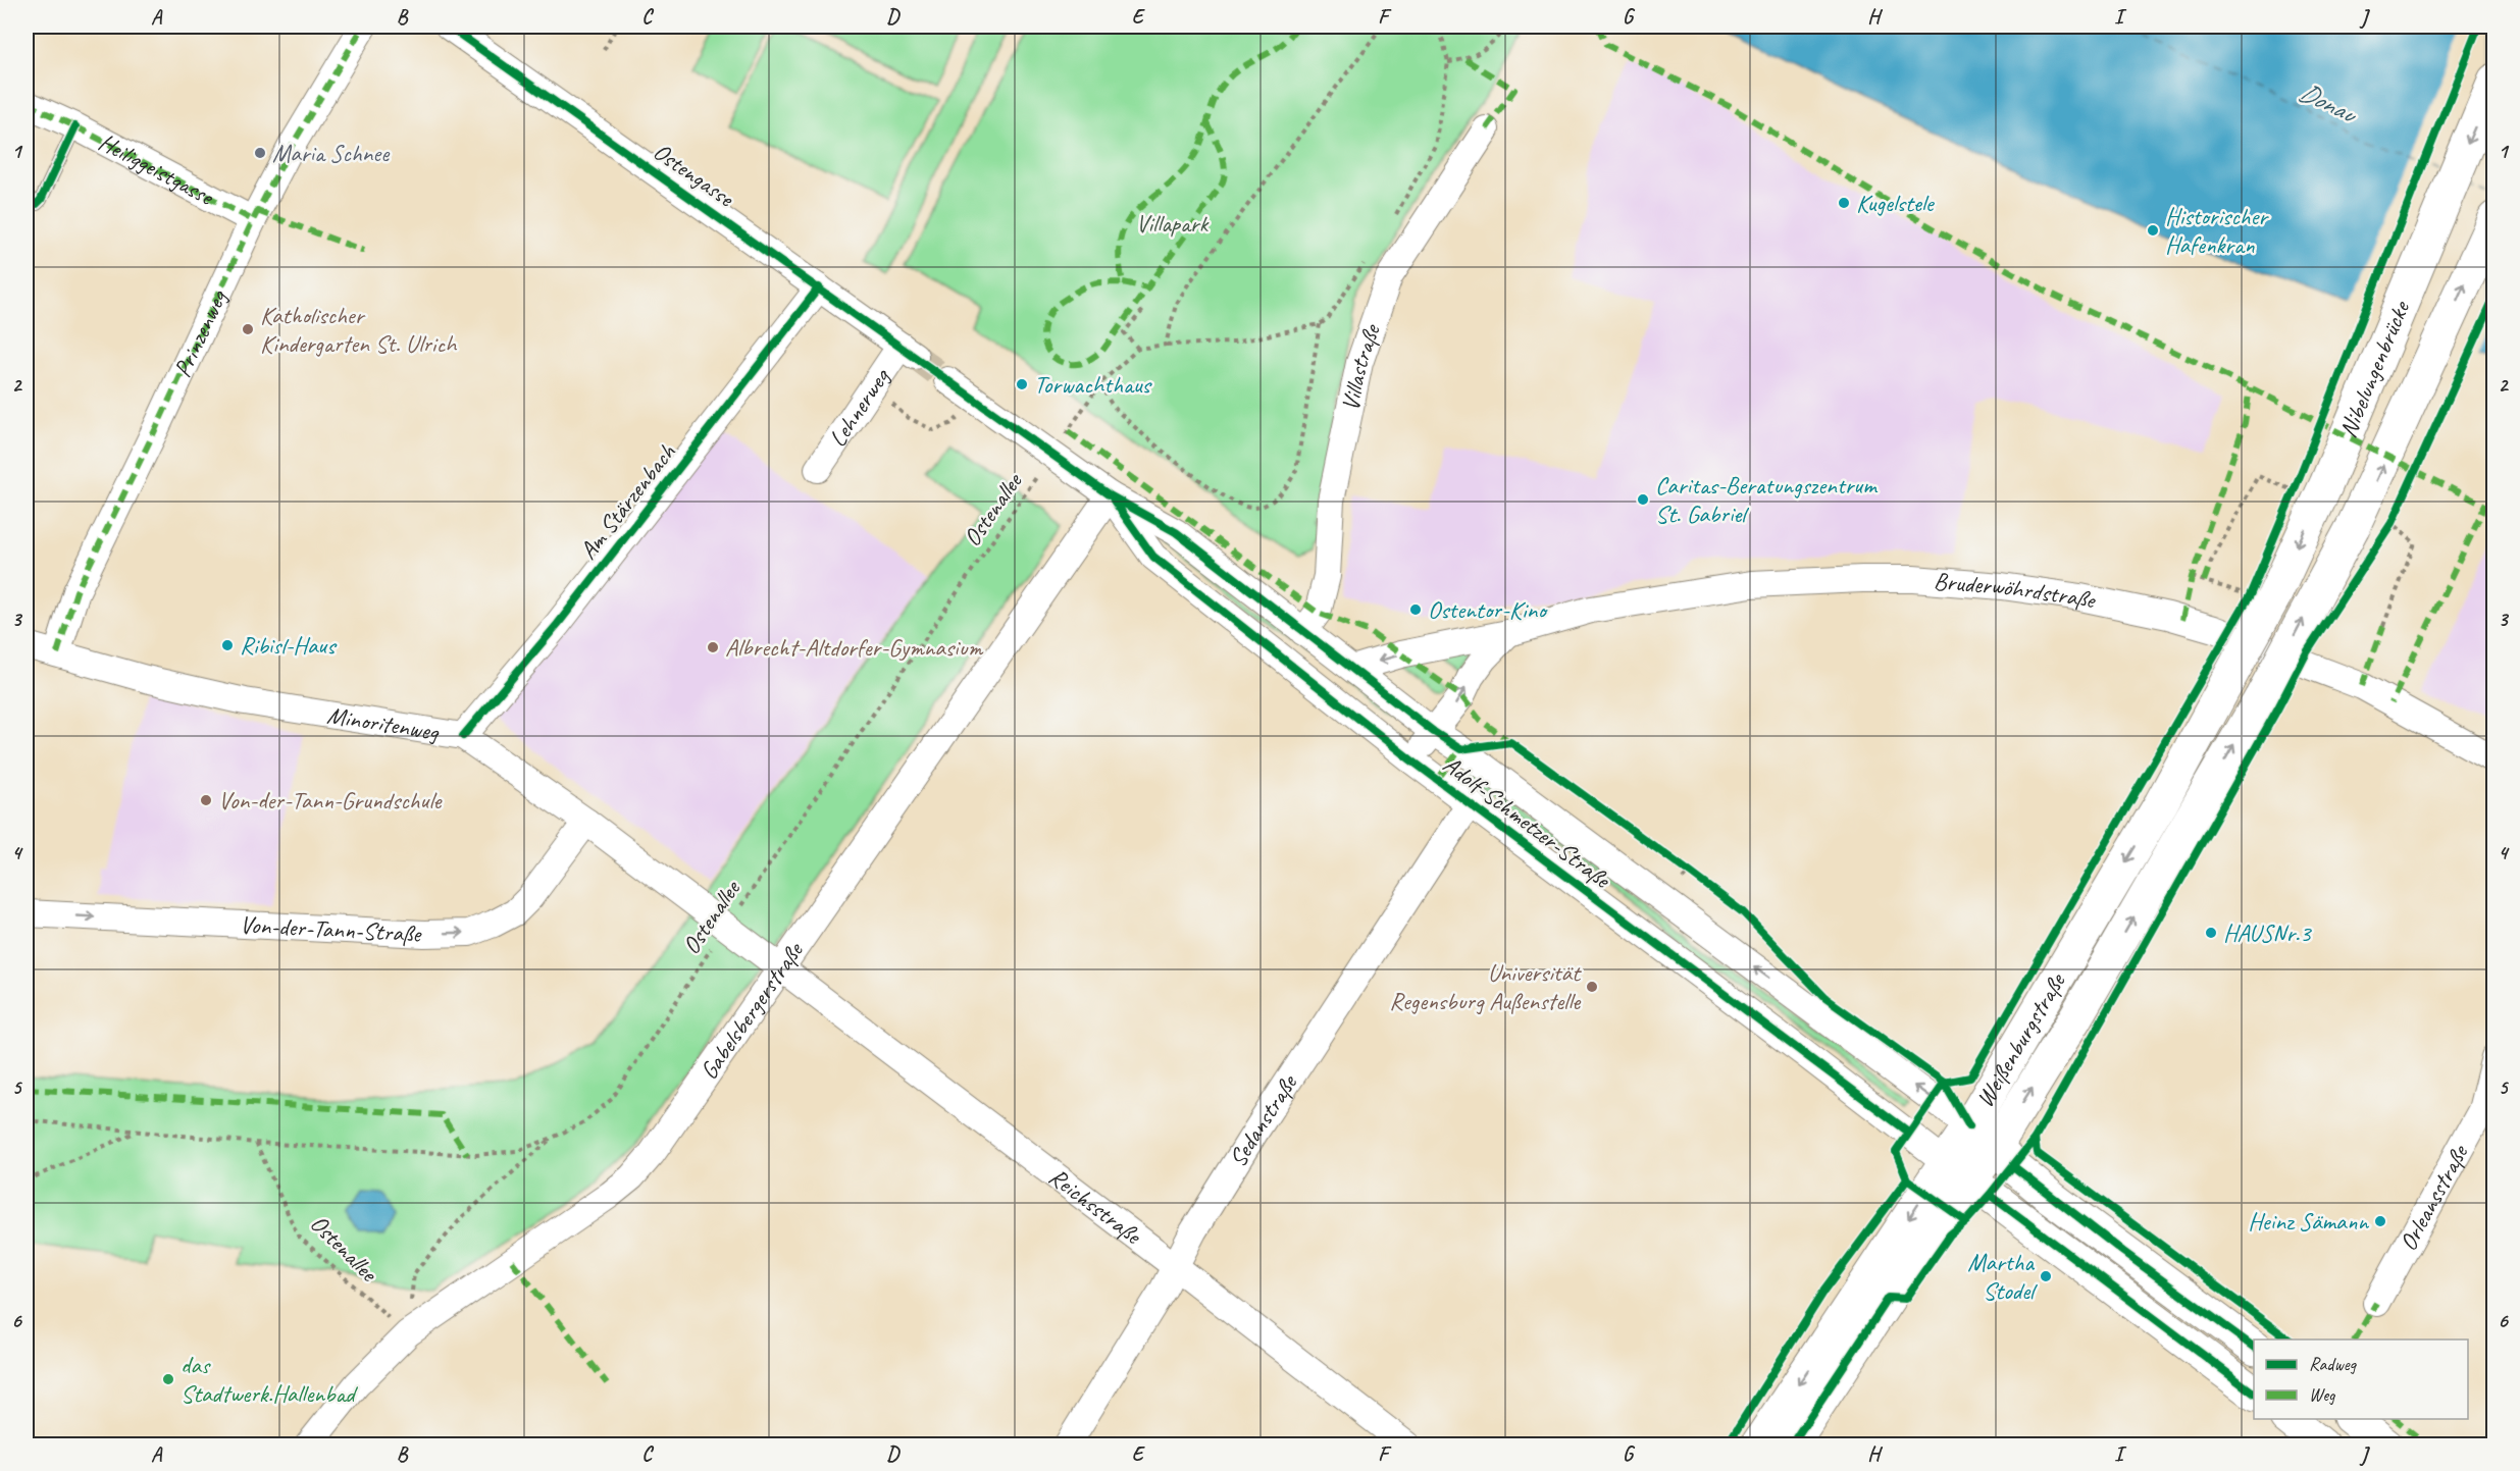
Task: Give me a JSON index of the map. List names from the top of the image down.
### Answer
{
  "streets": {
    "main road": ["Nibelungenbrücke", "Adolf-Schmetzer-Straße", "Weißenburgstraße"],
    "street": [
      "Heiliggeistgasse",
      "Ostengasse",
      "Prinzenweg",
      "Villastraße",
      "Lehnerweg",
      "Am Stärzenbach",
      "Bruderwöhrdstraße",
      "Minoritenweg",
      "Von-der-Tann-Straße",
      "Gabelsbergerstraße",
      "Sedanstraße",
      "Orleansstraße",
      "Reichsstraße"
    ],
    "path": ["Ostenallee"]
  },
  "crossings": [
    ["Heiliggeistgasse", "Prinzenweg"],
    ["Ostengasse", "Lehnerweg"],
    ["Ostengasse", "Am Stärzenbach"],
    ["Prinzenweg", "Minoritenweg"],
    ["Villastraße", "Adolf-Schmetzer-Straße"],
    ["Nibelungenbrücke", "Weißenburgstraße"],
    ["Am Stärzenbach", "Minoritenweg"],
    ["Ostenallee", "Minoritenweg"],
    ["Ostenallee", "Gabelsbergerstraße"],
    ["Bruderwöhrdstraße", "Adolf-Schmetzer-Straße"],
    ["Minoritenweg", "Von-der-Tann-Straße"],
    ["Minoritenweg", "Gabelsbergerstraße"],
    ["Minoritenweg", "Reichsstraße"],
    ["Adolf-Schmetzer-Straße", "Gabelsbergerstraße"],
    ["Adolf-Schmetzer-Straße", "Weißenburgstraße"],
    ["Adolf-Schmetzer-Straße", "Sedanstraße"],
    ["Gabelsbergerstraße", "Reichsstraße"],
    ["Sedanstraße", "Reichsstraße"]
  ],
  "one_way": ["Von-der-Tann-Straße"],
  "water": ["Donau"],
  "parks": ["Villapark"],
  "places": [
    "Maria Schnee",
    "Kugelstele",
    "Historischer Hafenkran",
    "Katholischer Kindergarten St. Ulrich",
    "Torwachthaus",
    "Caritas-Beratungszentrum St. Gabriel",
    "Ostentor-Kino",
    "Ribisl-Haus",
    "Albrecht-Altdorfer-Gymnasium",
    "Von-der-Tann-Grundschule",
    "HAUSNr.3",
    "Universität Regensburg Außenstelle",
    "Heinz Sämann",
    "Martha Stodel",
    "das Stadtwerk.Hallenbad"
  ],
  "legend": ["Radweg", "Weg"],
  "grid": {
    "columns": [
      "A",
      "B",
      "C",
      "D",
      "E",
      "F",
      "G",
      "H",
      "I",
      "J"
    ],
    "rows": [
      "1",
      "2",
      "3",
      "4",
      "5",
      "6"
    ]
  }
}
